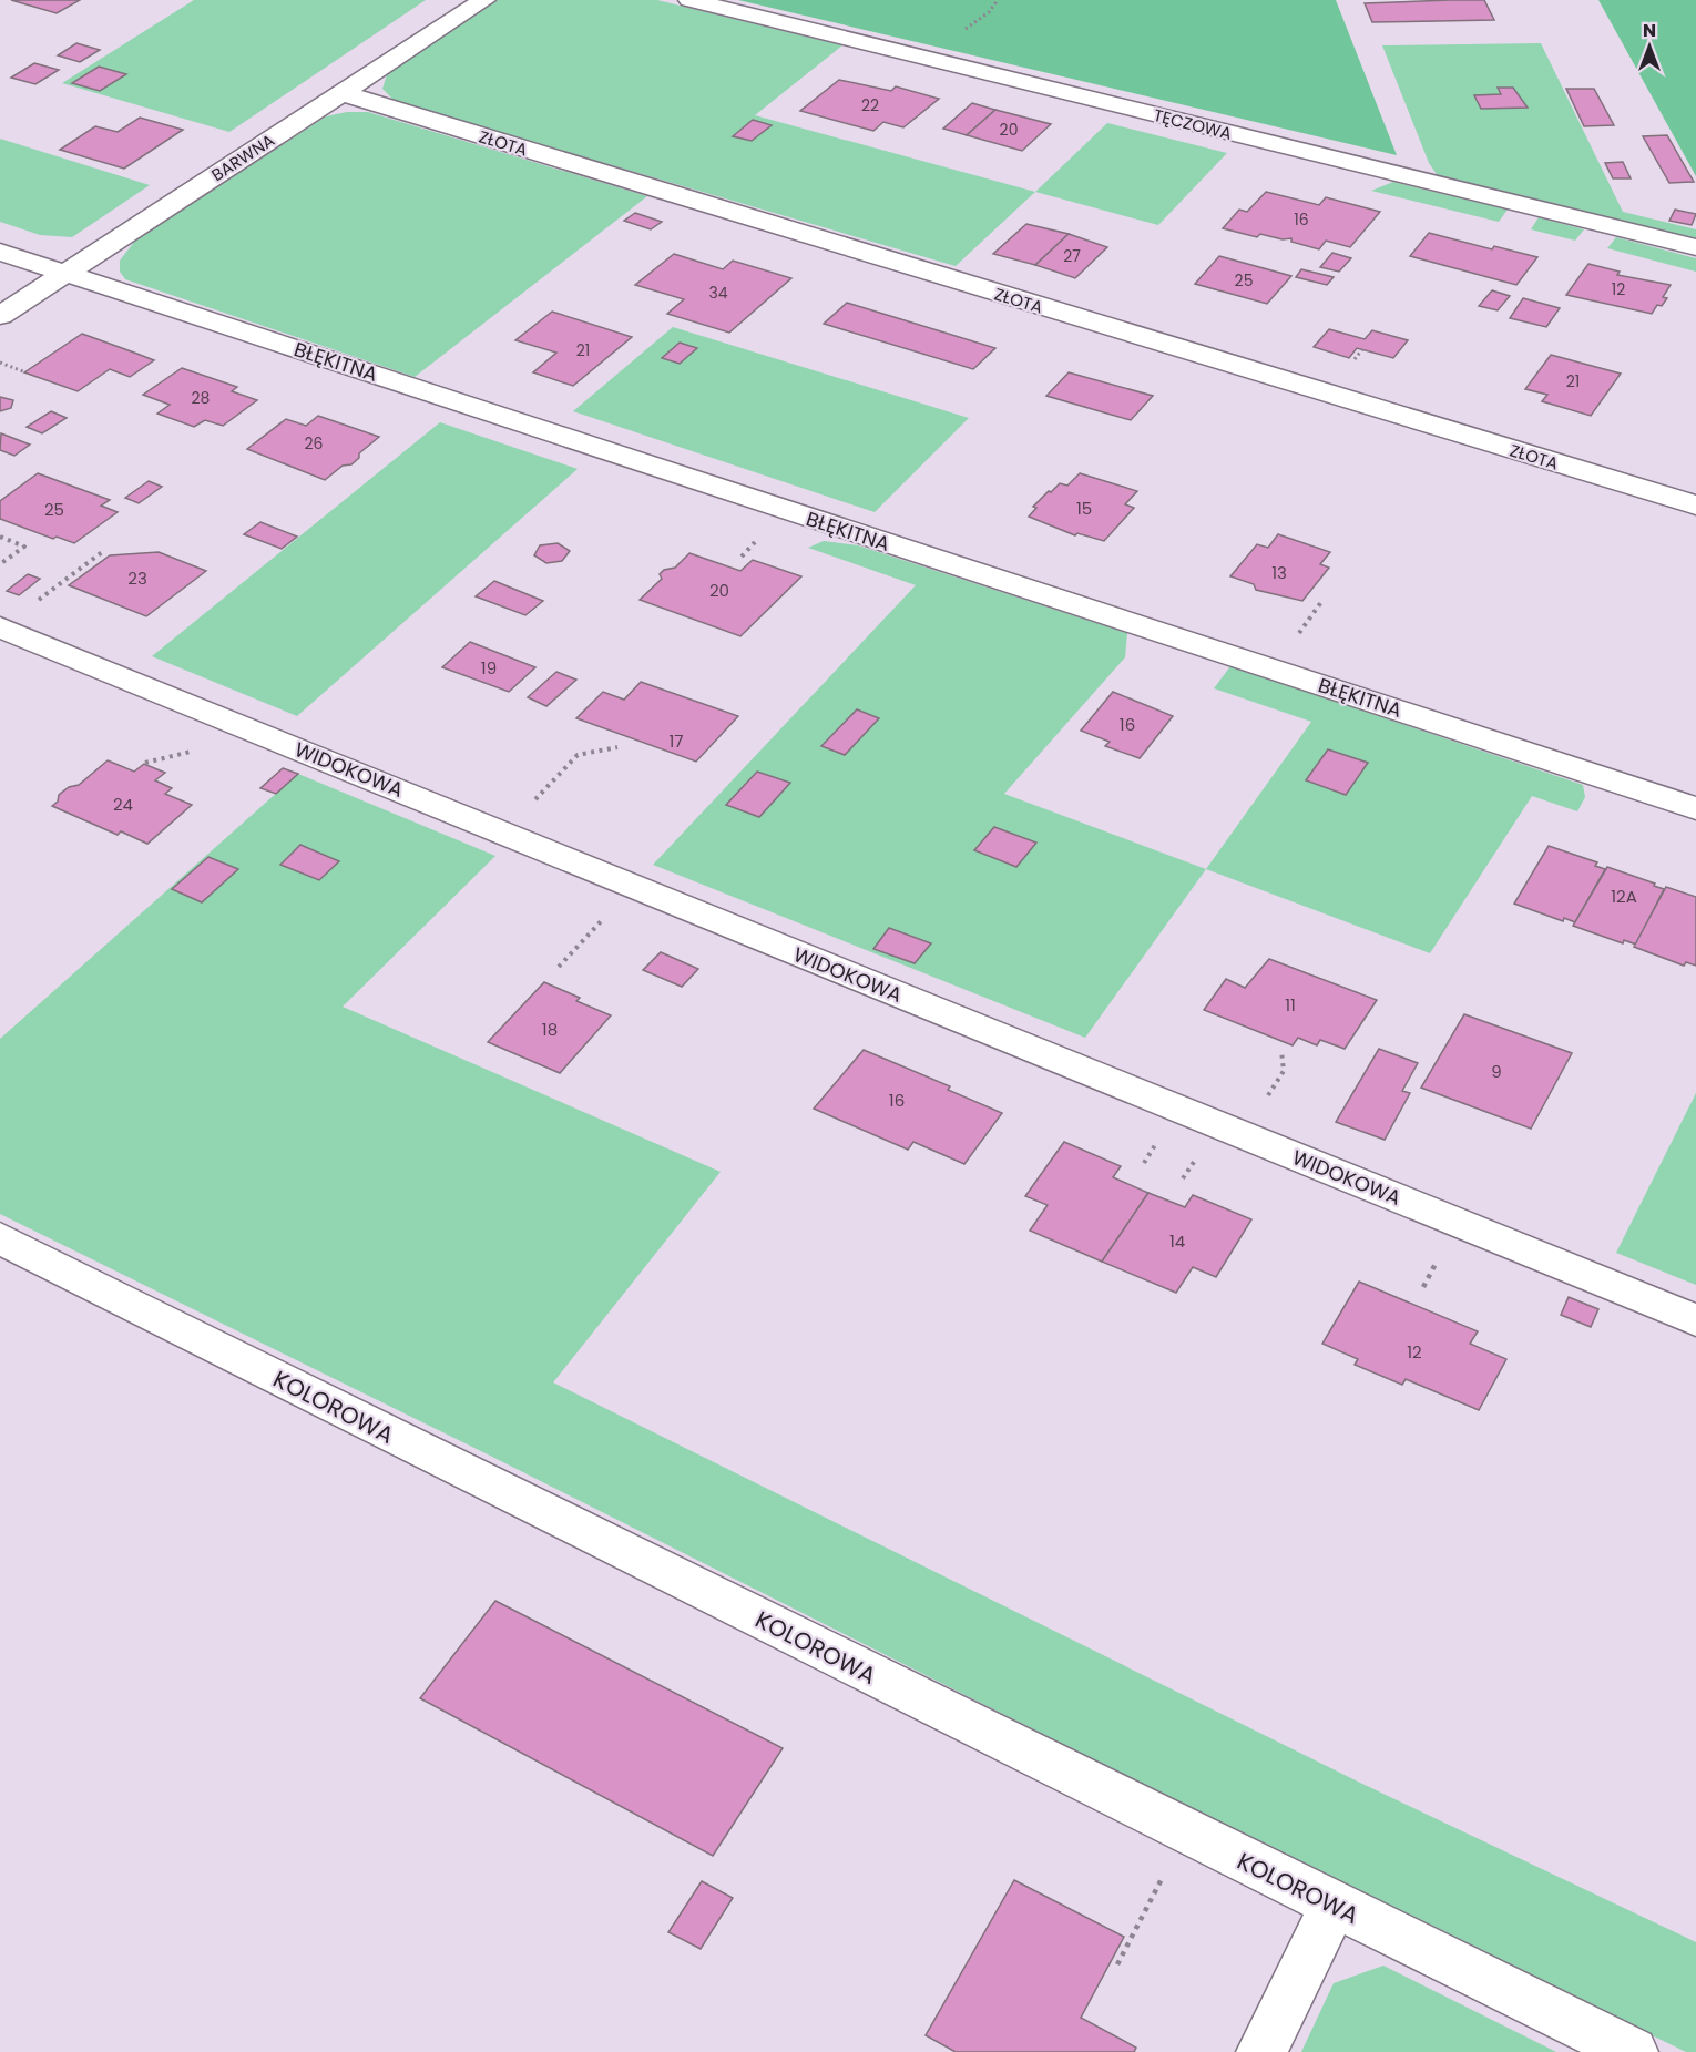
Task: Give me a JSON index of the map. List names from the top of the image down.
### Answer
{
  "streets": {
    "street": [
      "TĘCZOWA",
      "ZŁOTA",
      "BARWNA",
      "BŁĘKITNA",
      "WIDOKOWA",
      "KOLOROWA"
    ]
  },
  "crossings": [
    ["ZŁOTA", "BARWNA"],
    ["BARWNA", "BŁĘKITNA"]
  ],
  "house_numbers": [
    "22",
    "20",
    "16",
    "27",
    "25",
    "12",
    "34",
    "21",
    "21",
    "28",
    "26",
    "15",
    "25",
    "13",
    "23",
    "20",
    "19",
    "16",
    "17",
    "24",
    "12A",
    "11",
    "18",
    "9",
    "16",
    "14",
    "12"
  ],
  "north": "top"
}
